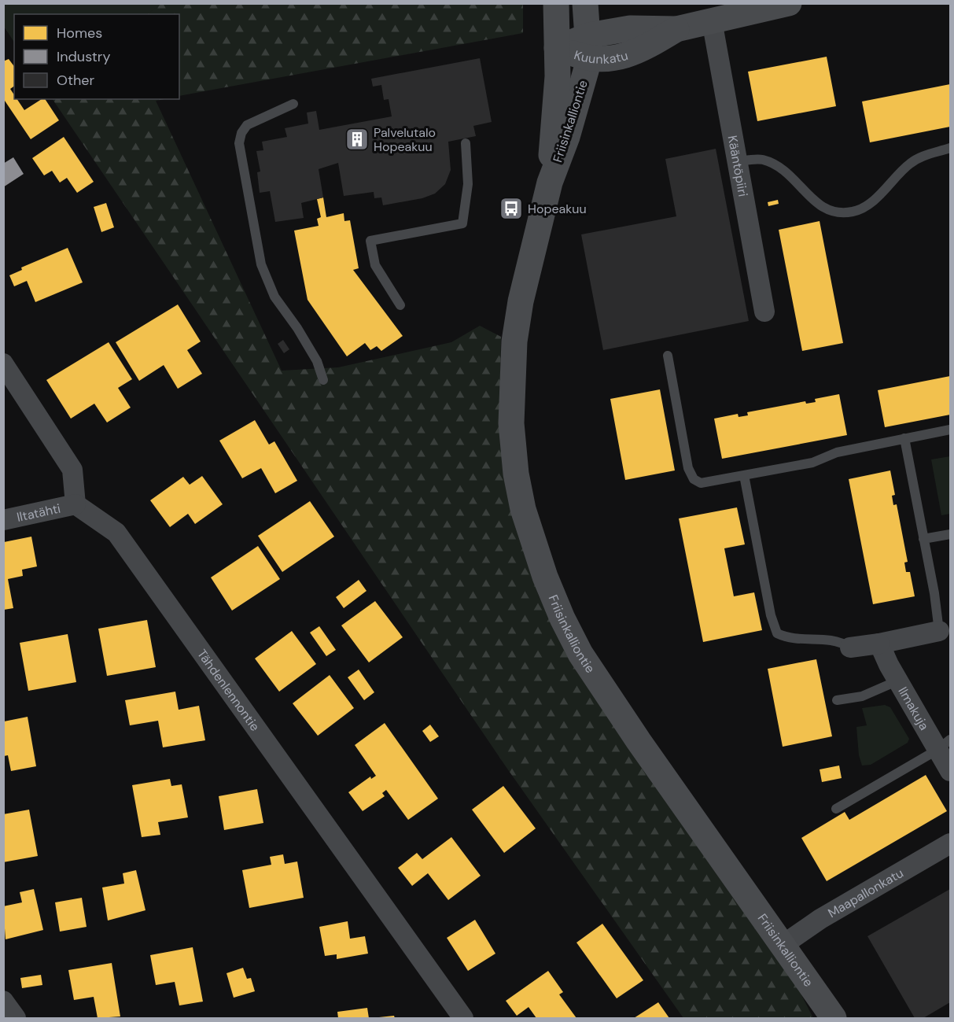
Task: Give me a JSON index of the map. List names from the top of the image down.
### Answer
{
  "streets": {
    "main road": ["Kuunkatu", "Friisinkalliontie"],
    "street": [
      "Kääntöpiiri",
      "Iltatähti",
      "Tähdenlennontie",
      "Ilmakuja",
      "Maapallonkatu"
    ]
  },
  "crossings": [
    ["Kuunkatu", "Friisinkalliontie"],
    ["Kuunkatu", "Kääntöpiiri"],
    ["Friisinkalliontie", "Maapallonkatu"],
    ["Iltatähti", "Tähdenlennontie"]
  ],
  "places": {
    "building": ["Palvelutalo Hopeakuu"],
    "bus stop": ["Hopeakuu"]
  },
  "legend": ["Homes", "Industry", "Other"]
}
